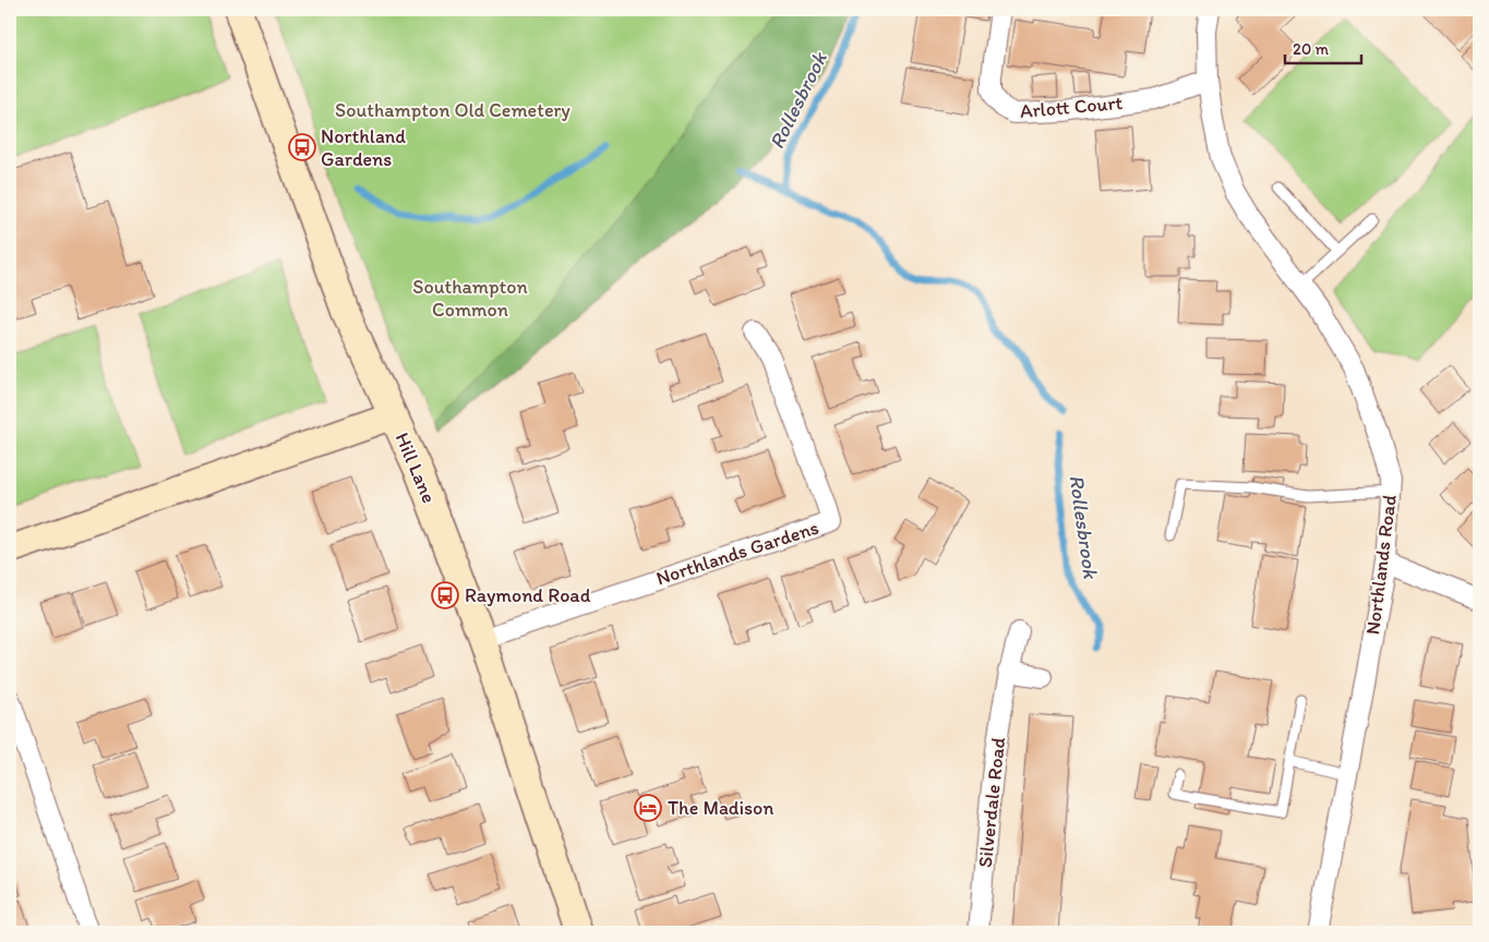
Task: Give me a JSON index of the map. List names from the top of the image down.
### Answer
{
  "streets": {
    "street": [
      "Arlott Court",
      "Hill Lane",
      "Northlands Gardens",
      "Northlands Road",
      "Silverdale Road"
    ]
  },
  "crossings": [
    ["Arlott Court", "Northlands Road"],
    ["Hill Lane", "Northlands Gardens"]
  ],
  "water": ["Rollesbrook"],
  "parks": ["Southampton Old Cemetery", "Southampton Common"],
  "places": {
    "bus stop": ["Northland Gardens", "Raymond Road"],
    "hotel": ["The Madison"]
  },
  "scale_bar": "20 m"
}
